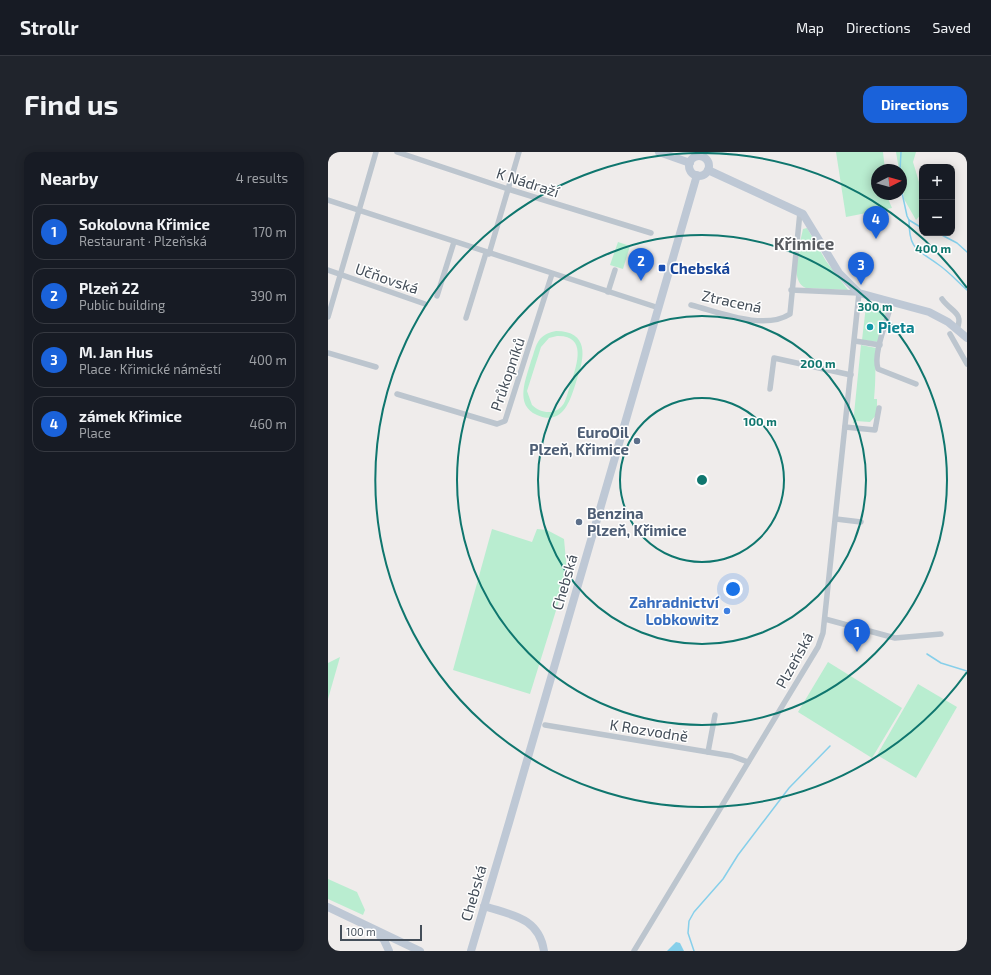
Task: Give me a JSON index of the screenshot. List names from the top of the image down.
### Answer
{
  "streets": {
    "main road": ["Chebská"],
    "street": [
      "K Nádraží",
      "Učňovská",
      "Ztracená",
      "Průkopníků",
      "Plzeňská",
      "K Rozvodně"
    ]
  },
  "crossings": [
    ["Plzeňská", "K Rozvodně"]
  ],
  "districts": ["Křimice"],
  "places": {
    "transit": ["Chebská"],
    "other": [
      "Pieta",
      "EuroOil Plzeň, Křimice",
      "Benzina Plzeň, Křimice",
      "Zahradnictví Lobkowitz"
    ]
  },
  "scale_bar": "100 m",
  "north": "right",
  "page": {
    "header": "Strollr",
    "nav": ["Map", "Directions", "Saved"],
    "buttons": "Directions",
    "title": "Find us",
    "heading": ["Nearby", "4 results"],
    "map_buttons": ["+", "−"],
    "list": [
      {
        "mark": "1",
        "name": "Sokolovna Křimice",
        "note": "Restaurant · Plzeňská",
        "value": "170 m"
      },
      {
        "mark": "2",
        "name": "Plzeň 22",
        "note": "Public building",
        "value": "390 m"
      },
      {
        "mark": "3",
        "name": "M. Jan Hus",
        "note": "Place · Křimické náměstí",
        "value": "400 m"
      },
      {
        "mark": "4",
        "name": "zámek Křimice",
        "note": "Place",
        "value": "460 m"
      }
    ],
    "pins": [
      "4",
      "2",
      "3",
      "1"
    ],
    "scale": "100 m"
  },
  "rings": [
    "400 m",
    "300 m",
    "200 m",
    "100 m"
  ]
}
